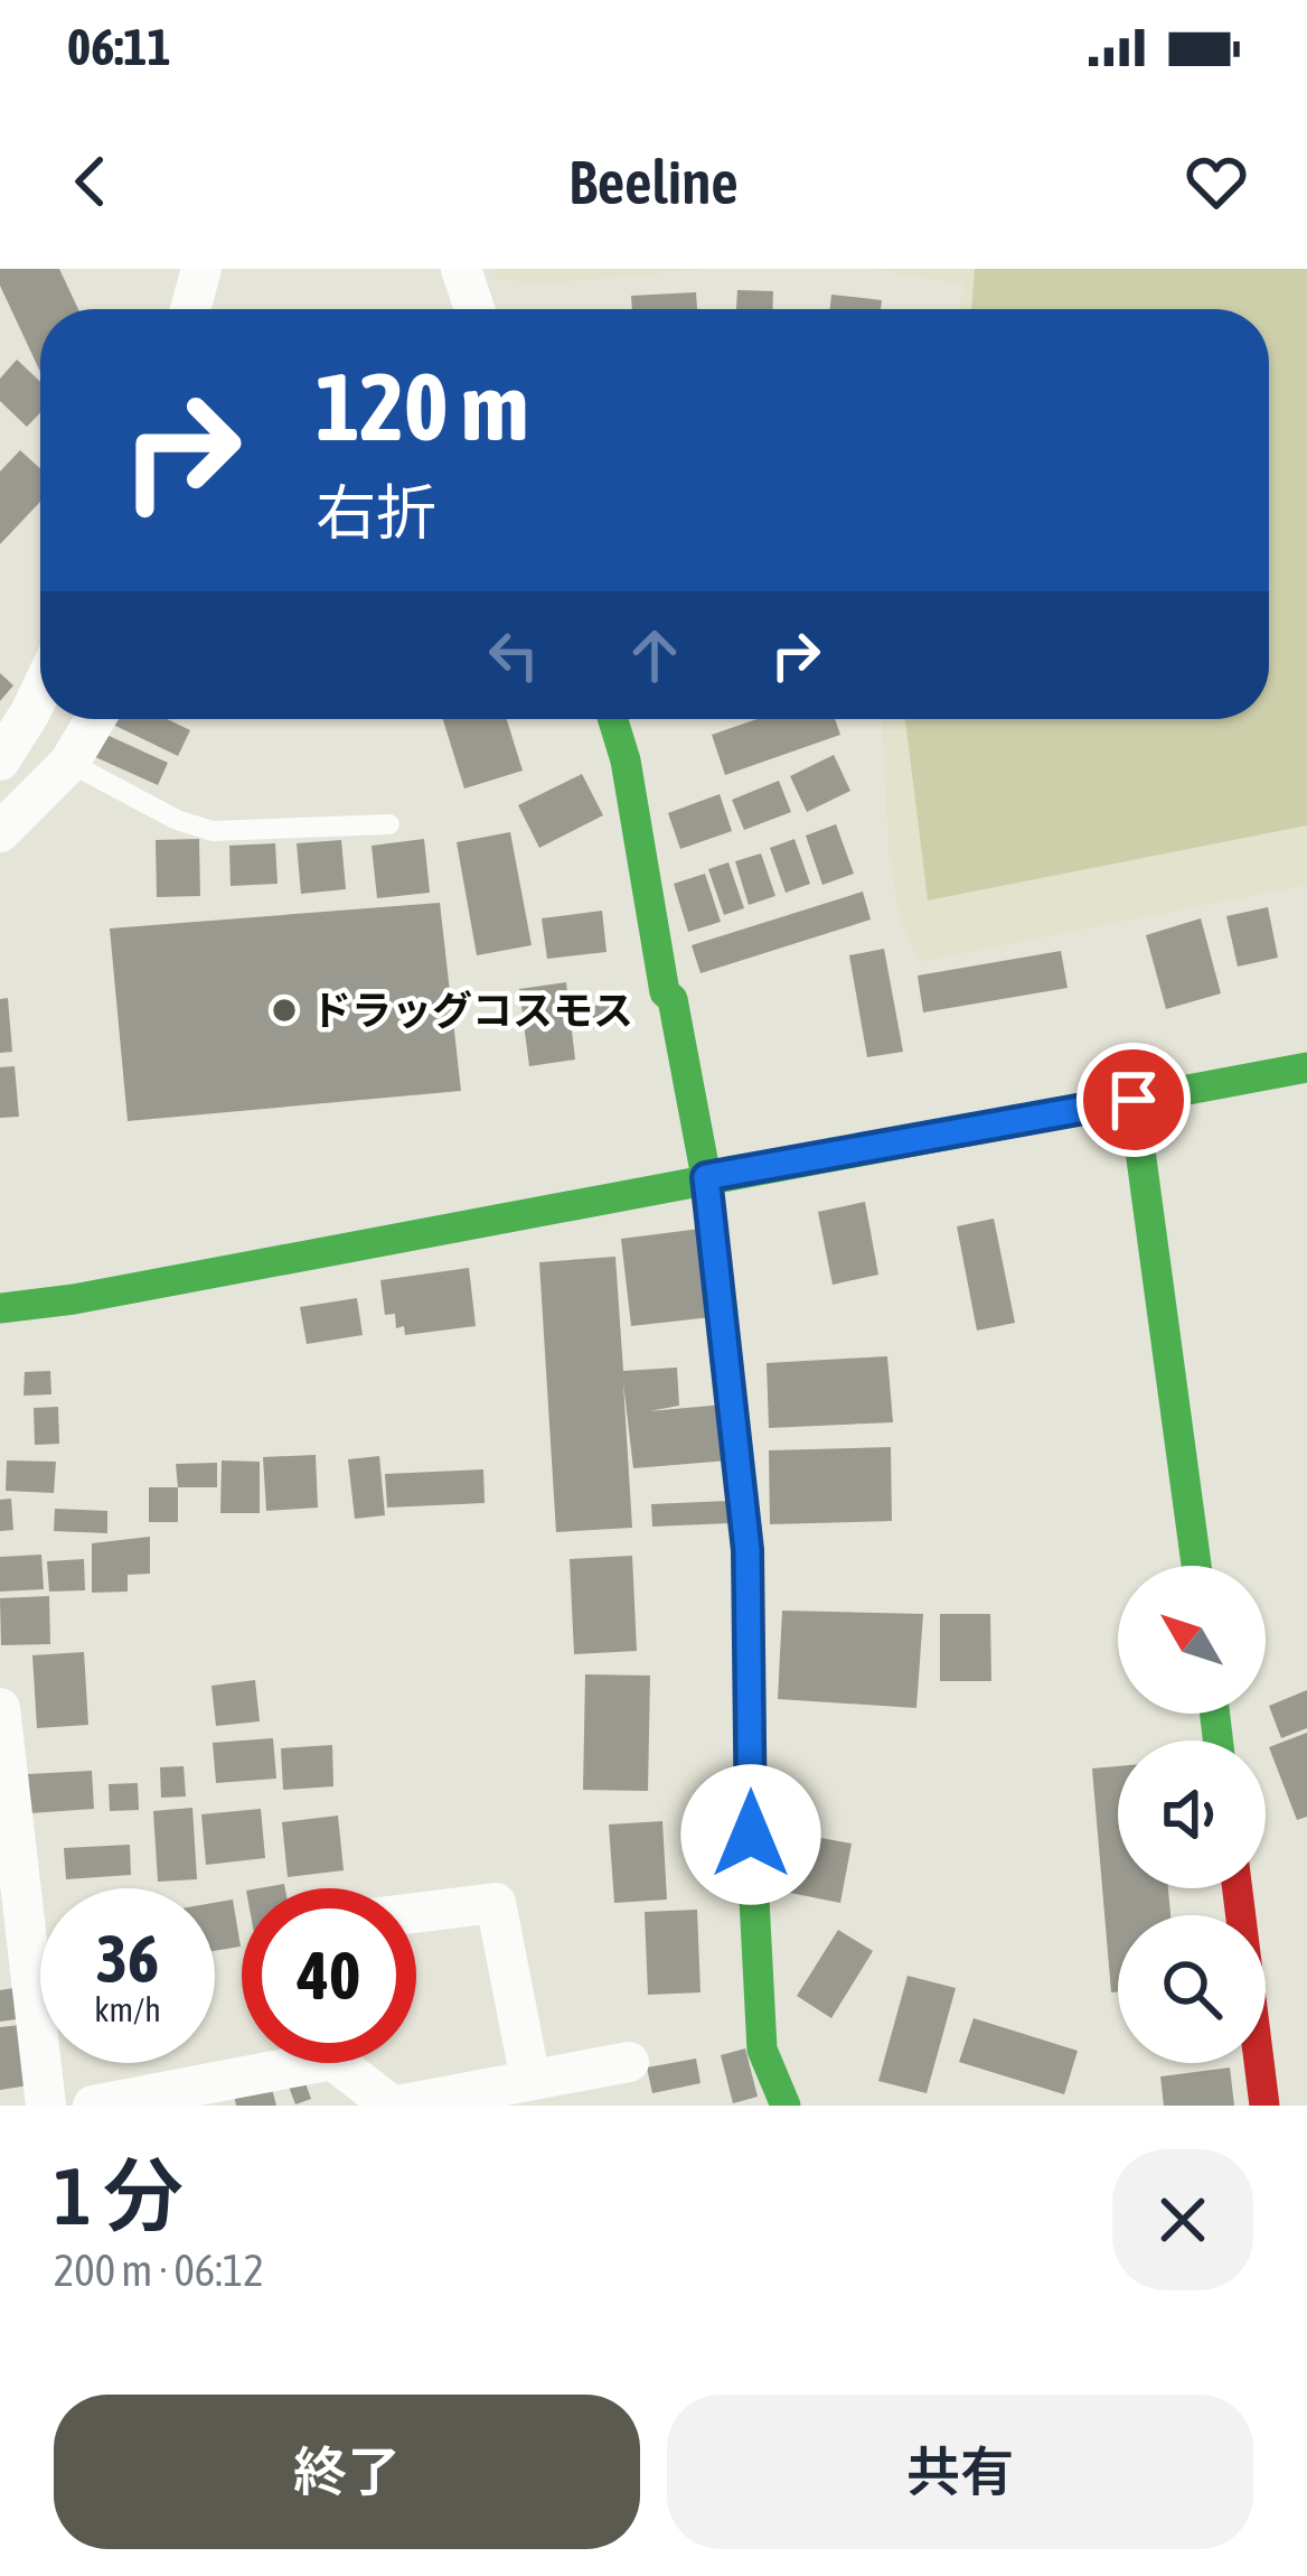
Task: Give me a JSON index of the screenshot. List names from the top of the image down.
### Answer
{
  "places": ["ドラッグコスモス"],
  "north": "top left",
  "page": {
    "status": "06:11",
    "header": "Beeline",
    "turn": ["120 m", "右折"],
    "speed": "36 km/h",
    "limit": "40",
    "heading": ["1 分", "200 m · 06:12"],
    "buttons": ["終了", "共有"]
  }
}
